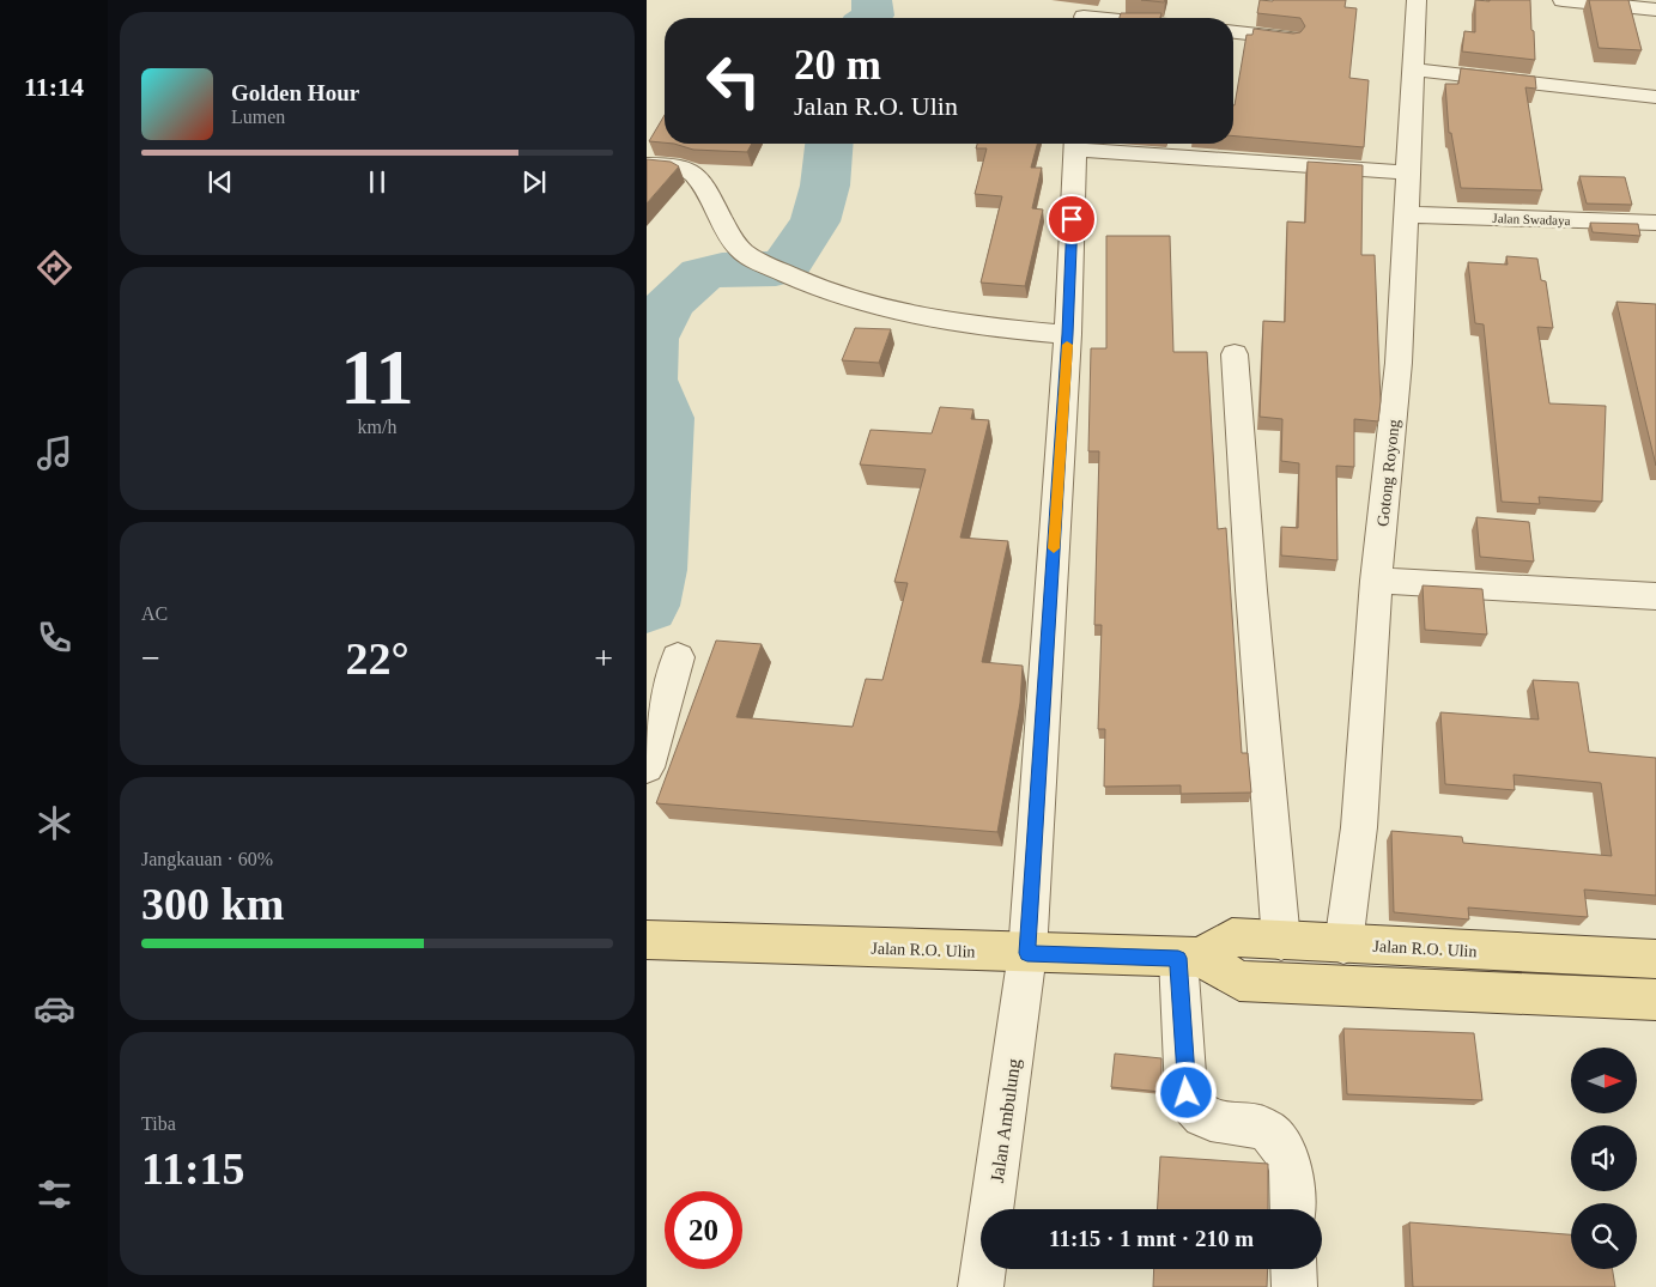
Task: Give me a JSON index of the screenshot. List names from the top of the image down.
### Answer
{
  "streets": {
    "main road": ["Jalan R.O. Ulin"],
    "street": ["Jalan Swadaya", "Gotong Royong", "Jalan Ambulung"]
  },
  "crossings": [
    ["Jalan Swadaya", "Gotong Royong"],
    ["Gotong Royong", "Jalan R.O. Ulin"],
    ["Jalan R.O. Ulin", "Jalan Ambulung"]
  ],
  "north": "right",
  "page": {
    "tabs": "11:14",
    "turn": ["20 m", "Jalan R.O. Ulin"],
    "song": ["Golden Hour", "Lumen"],
    "tile": [
      ["11", "km/h"],
      "AC",
      ["Jangkauan · 60%", "300 km"],
      ["Tiba", "11:15"]
    ],
    "heat": ["−", "22°", "+"],
    "limit": "20",
    "trip": "11:15 · 1 mnt · 210 m"
  }
}
